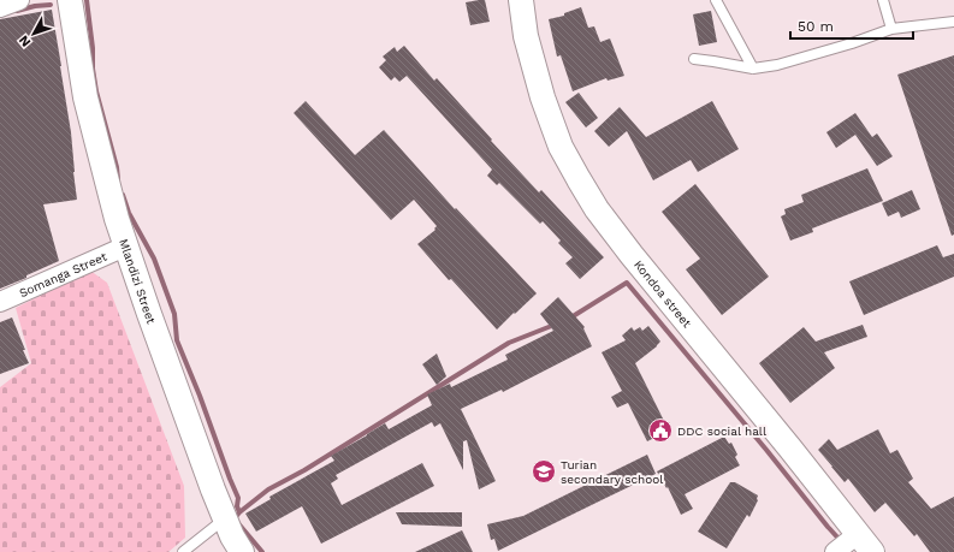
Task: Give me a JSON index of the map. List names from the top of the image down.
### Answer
{
  "streets": {
    "street": ["Somanga Street", "Mlandizi Street", "Kondoa street"]
  },
  "crossings": [
    ["Somanga Street", "Mlandizi Street"]
  ],
  "places": {
    "public building": ["DDC social hall"],
    "school or university": ["Turian secondary school"]
  },
  "scale_bar": "50 m",
  "north": "bottom left"
}
